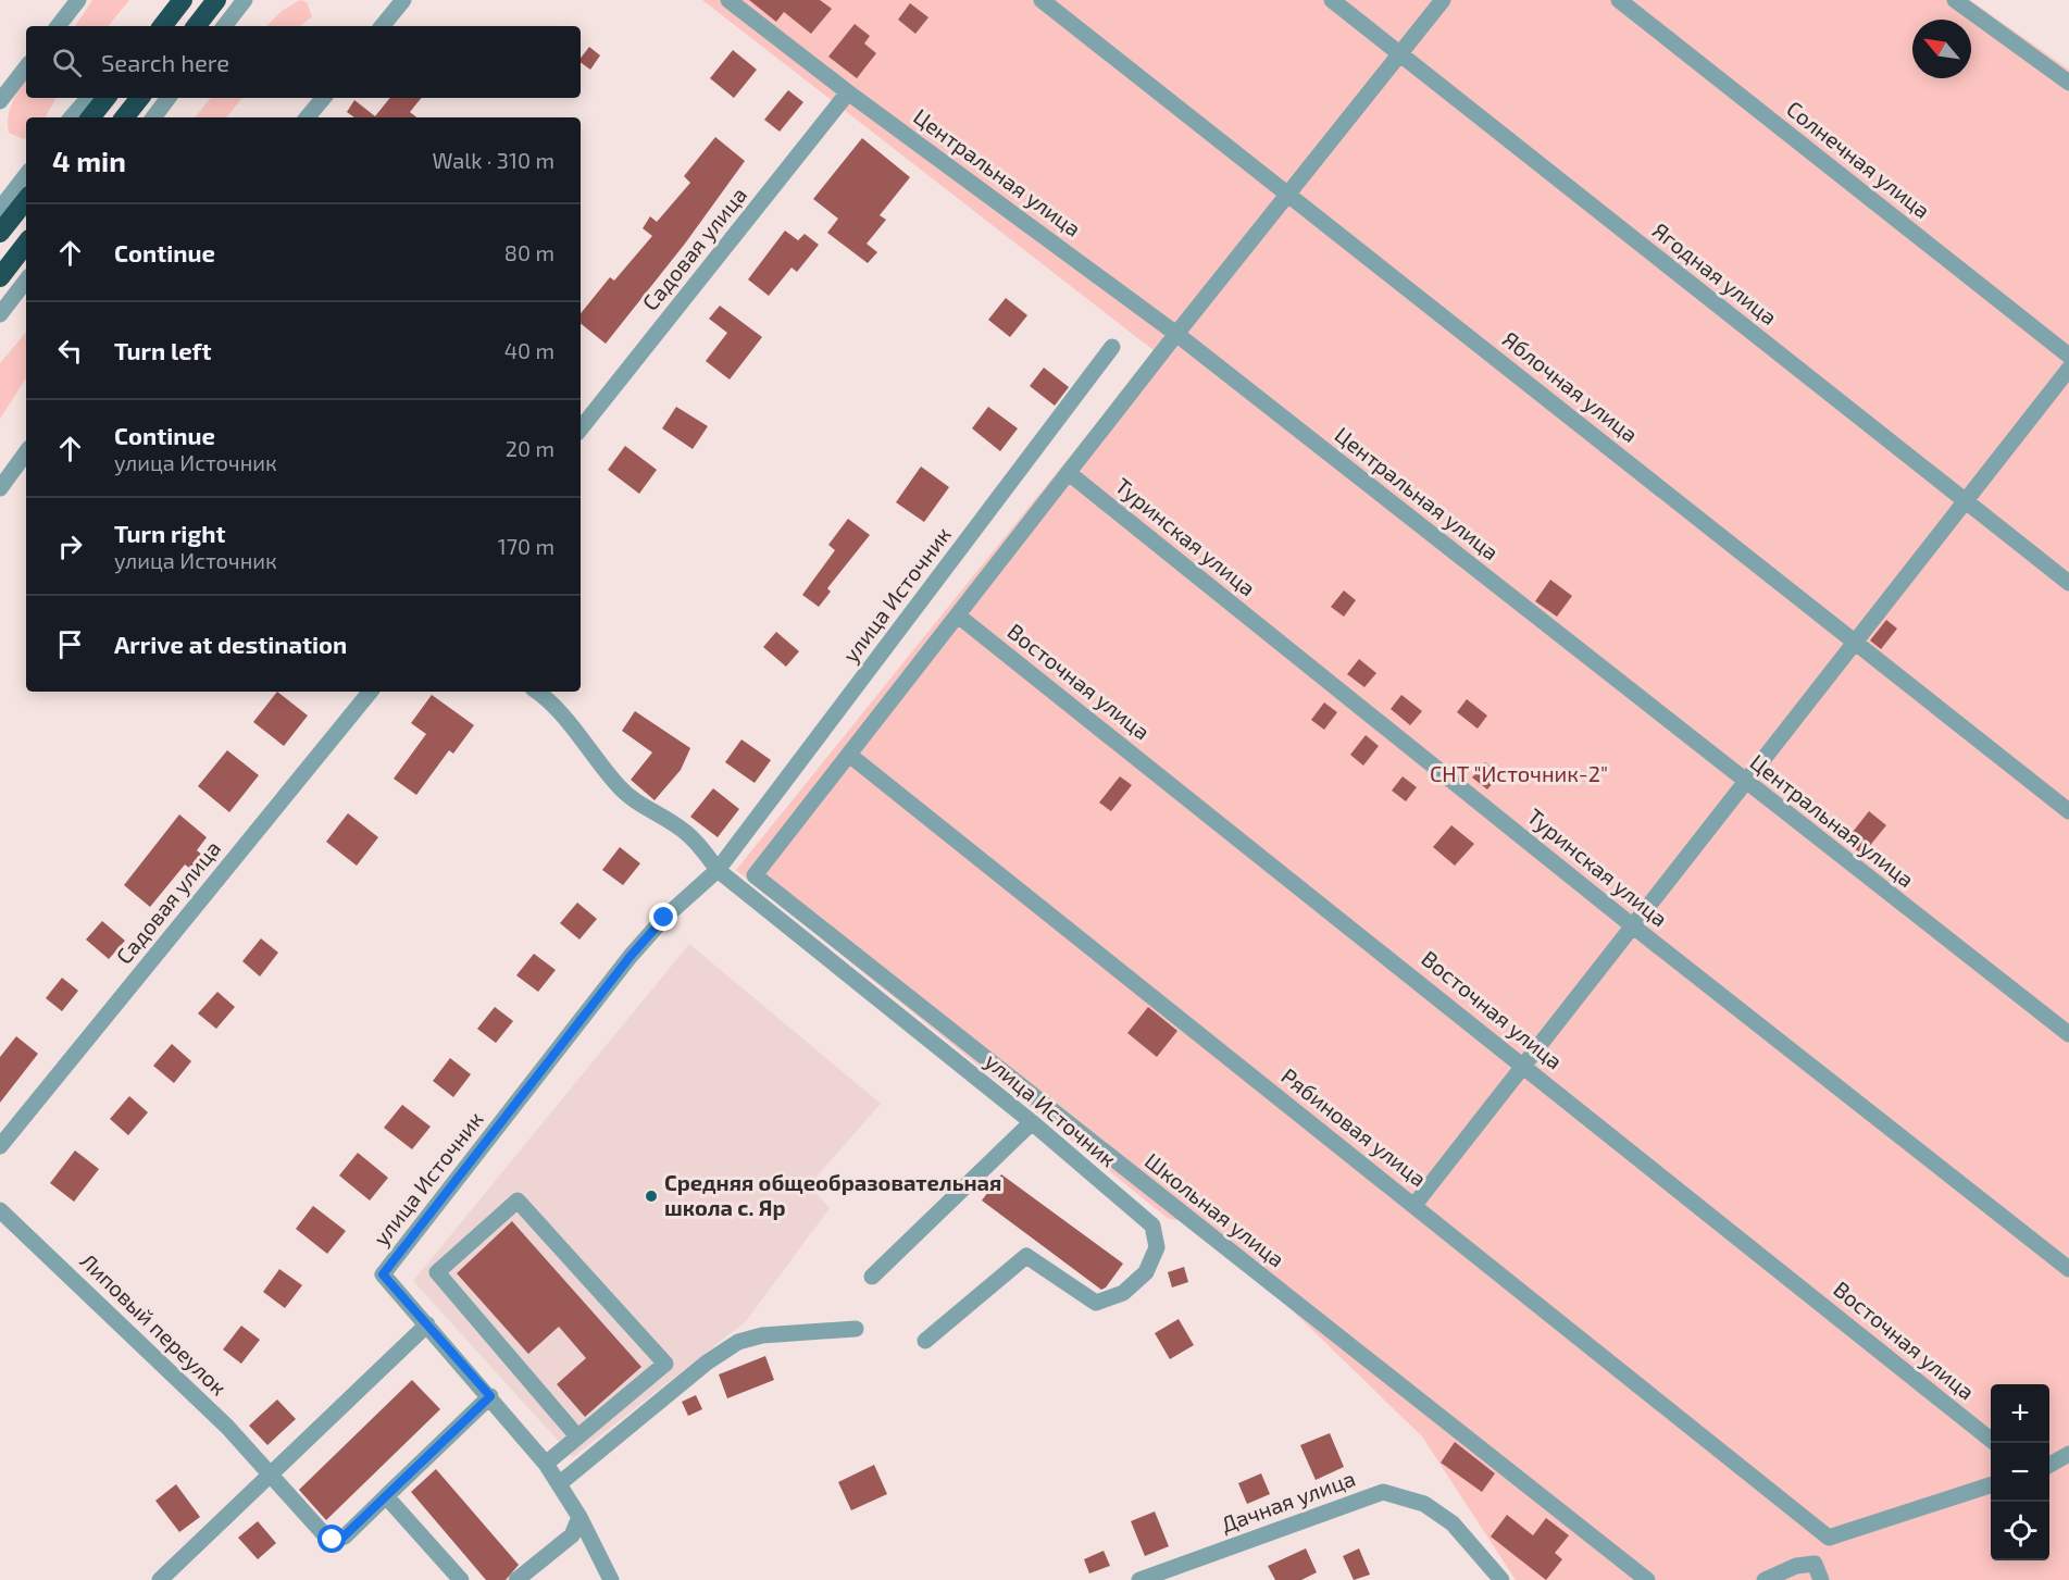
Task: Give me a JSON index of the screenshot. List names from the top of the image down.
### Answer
{
  "streets": {
    "street": [
      "Солнечная улица",
      "Центральная улица",
      "Садовая улица",
      "Ягодная улица",
      "Яблочная улица",
      "Туринская улица",
      "улица Источник",
      "Восточная улица",
      "Рябиновая улица",
      "Школьная улица",
      "Липовый переулок",
      "Дачная улица"
    ]
  },
  "crossings": [
    ["Центральная улица", "Садовая улица"],
    ["Рябиновая улица", "Школьная улица"]
  ],
  "parks": ["СНТ \"Источник-2\""],
  "places": ["Средняя общеобразовательная школа с. Яр"],
  "north": "top left",
  "page": {
    "search": "Search here",
    "heading": ["4 min", "Walk · 310 m"],
    "list": [
      ["Continue", "80 m"],
      ["Turn left", "40 m"],
      ["Continue", "улица Источник", "20 m"],
      ["Turn right", "улица Источник", "170 m"],
      "Arrive at destination"
    ],
    "map_buttons": ["+", "−"]
  }
}
